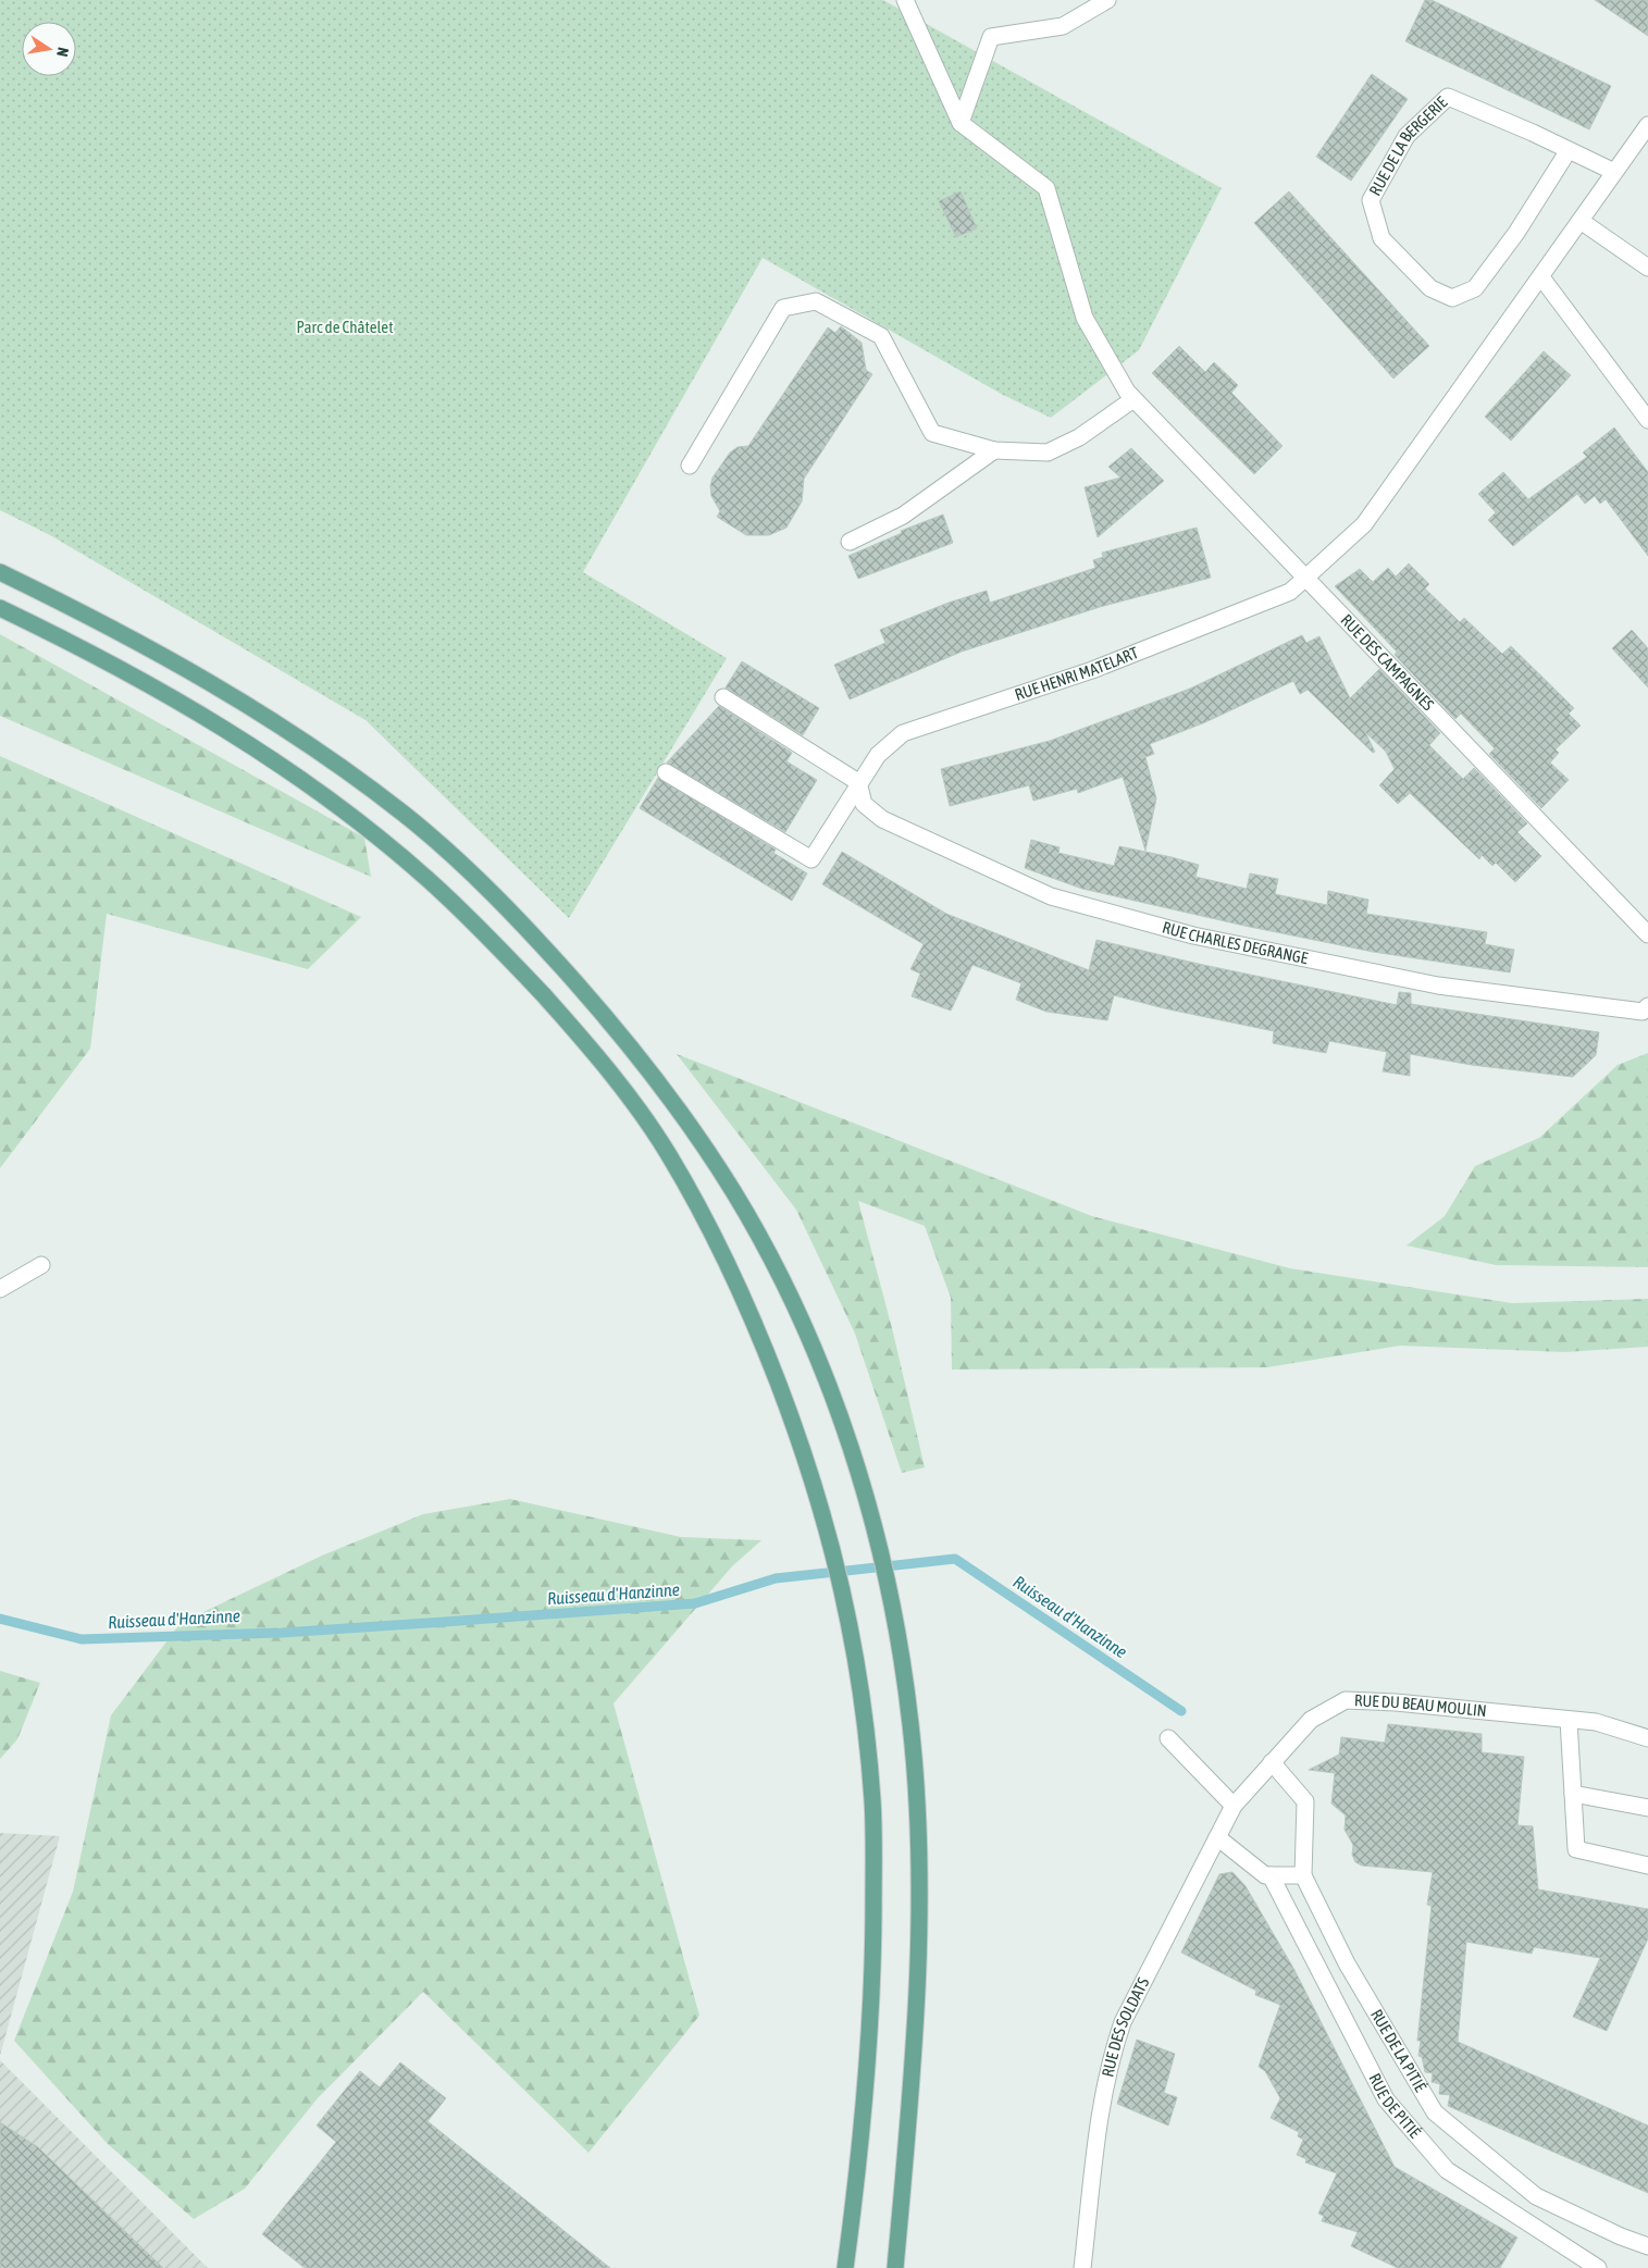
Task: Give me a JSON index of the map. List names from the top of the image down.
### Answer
{
  "streets": {
    "street": [
      "RUE DE LA BERGERIE",
      "RUE DES CAMPAGNES",
      "RUE HENRI MATELART",
      "RUE CHARLES DEGRANGE",
      "RUE DU BEAU MOULIN",
      "RUE DES SOLDATS",
      "RUE DE LA PITIÉ",
      "RUE DE PITIÉ"
    ]
  },
  "crossings": [
    ["RUE DES CAMPAGNES", "RUE HENRI MATELART"],
    ["RUE HENRI MATELART", "RUE CHARLES DEGRANGE"],
    ["RUE DU BEAU MOULIN", "RUE DES SOLDATS"],
    ["RUE DU BEAU MOULIN", "RUE DE LA PITIÉ"]
  ],
  "water": ["Ruisseau d'Hanzinne"],
  "parks": ["Parc de Châtelet"],
  "north": "right"
}
